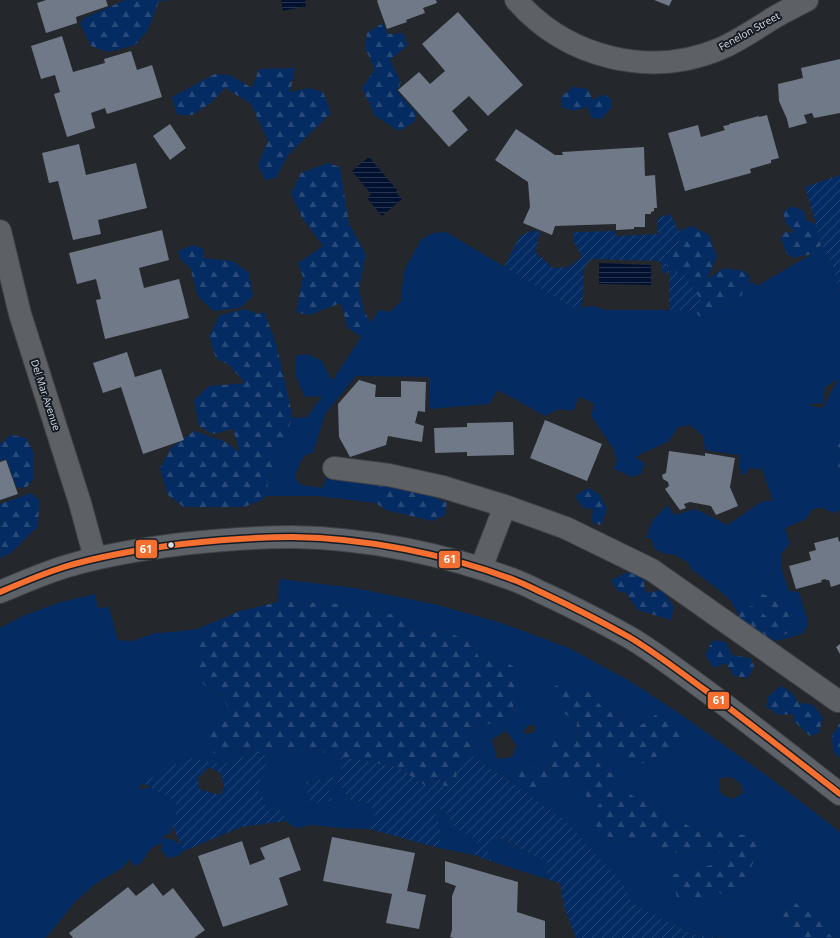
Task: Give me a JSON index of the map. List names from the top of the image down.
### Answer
{
  "streets": {
    "street": ["Fenelon Street", "Del Mar Avenue"]
  },
  "lines": ["transit line 61"]
}
